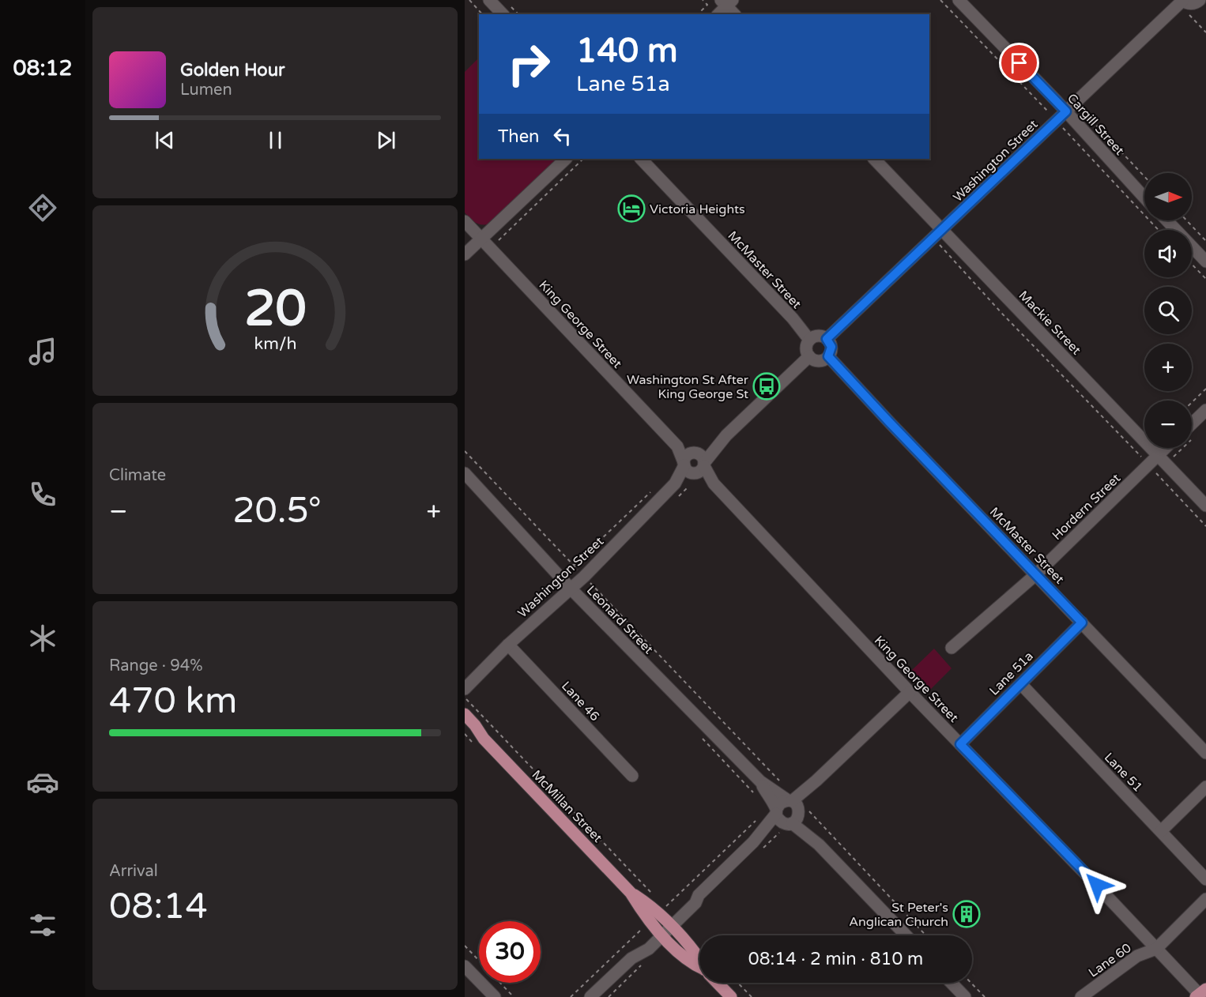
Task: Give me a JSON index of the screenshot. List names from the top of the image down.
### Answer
{
  "streets": {
    "main road": ["McMillan Street"],
    "street": [
      "Cargill Street",
      "Washington Street",
      "McMaster Street",
      "Mackie Street",
      "King George Street",
      "Hordern Street",
      "Leonard Street",
      "Lane 51a",
      "Lane 46",
      "Lane 51",
      "Lane 60"
    ]
  },
  "crossings": [
    ["Cargill Street", "Washington Street"],
    ["Washington Street", "McMaster Street"],
    ["Washington Street", "Mackie Street"],
    ["Washington Street", "King George Street"],
    ["Washington Street", "Leonard Street"],
    ["Washington Street", "Lane 46"],
    ["McMaster Street", "Hordern Street"],
    ["McMaster Street", "Lane 51a"],
    ["Mackie Street", "Hordern Street"],
    ["King George Street", "Lane 51a"],
    ["King George Street", "Lane 60"],
    ["Lane 51a", "Lane 51"]
  ],
  "places": {
    "hotel": ["Victoria Heights"],
    "bus stop": ["Washington St After King George St"],
    "building": ["St Peter's Anglican Church"]
  },
  "north": "right",
  "page": {
    "tabs": "08:12",
    "turn": ["140 m", "Lane 51a"],
    "song": ["Golden Hour", "Lumen"],
    "then": "Then",
    "map_buttons": ["+", "−"],
    "tile": [
      "Climate",
      ["Range · 94%", "470 km"],
      ["Arrival", "08:14"]
    ],
    "heat": ["−", "20.5°", "+"],
    "limit": "30",
    "trip": "08:14 · 2 min · 810 m",
    "gauge": ["20", "km/h"]
  }
}
